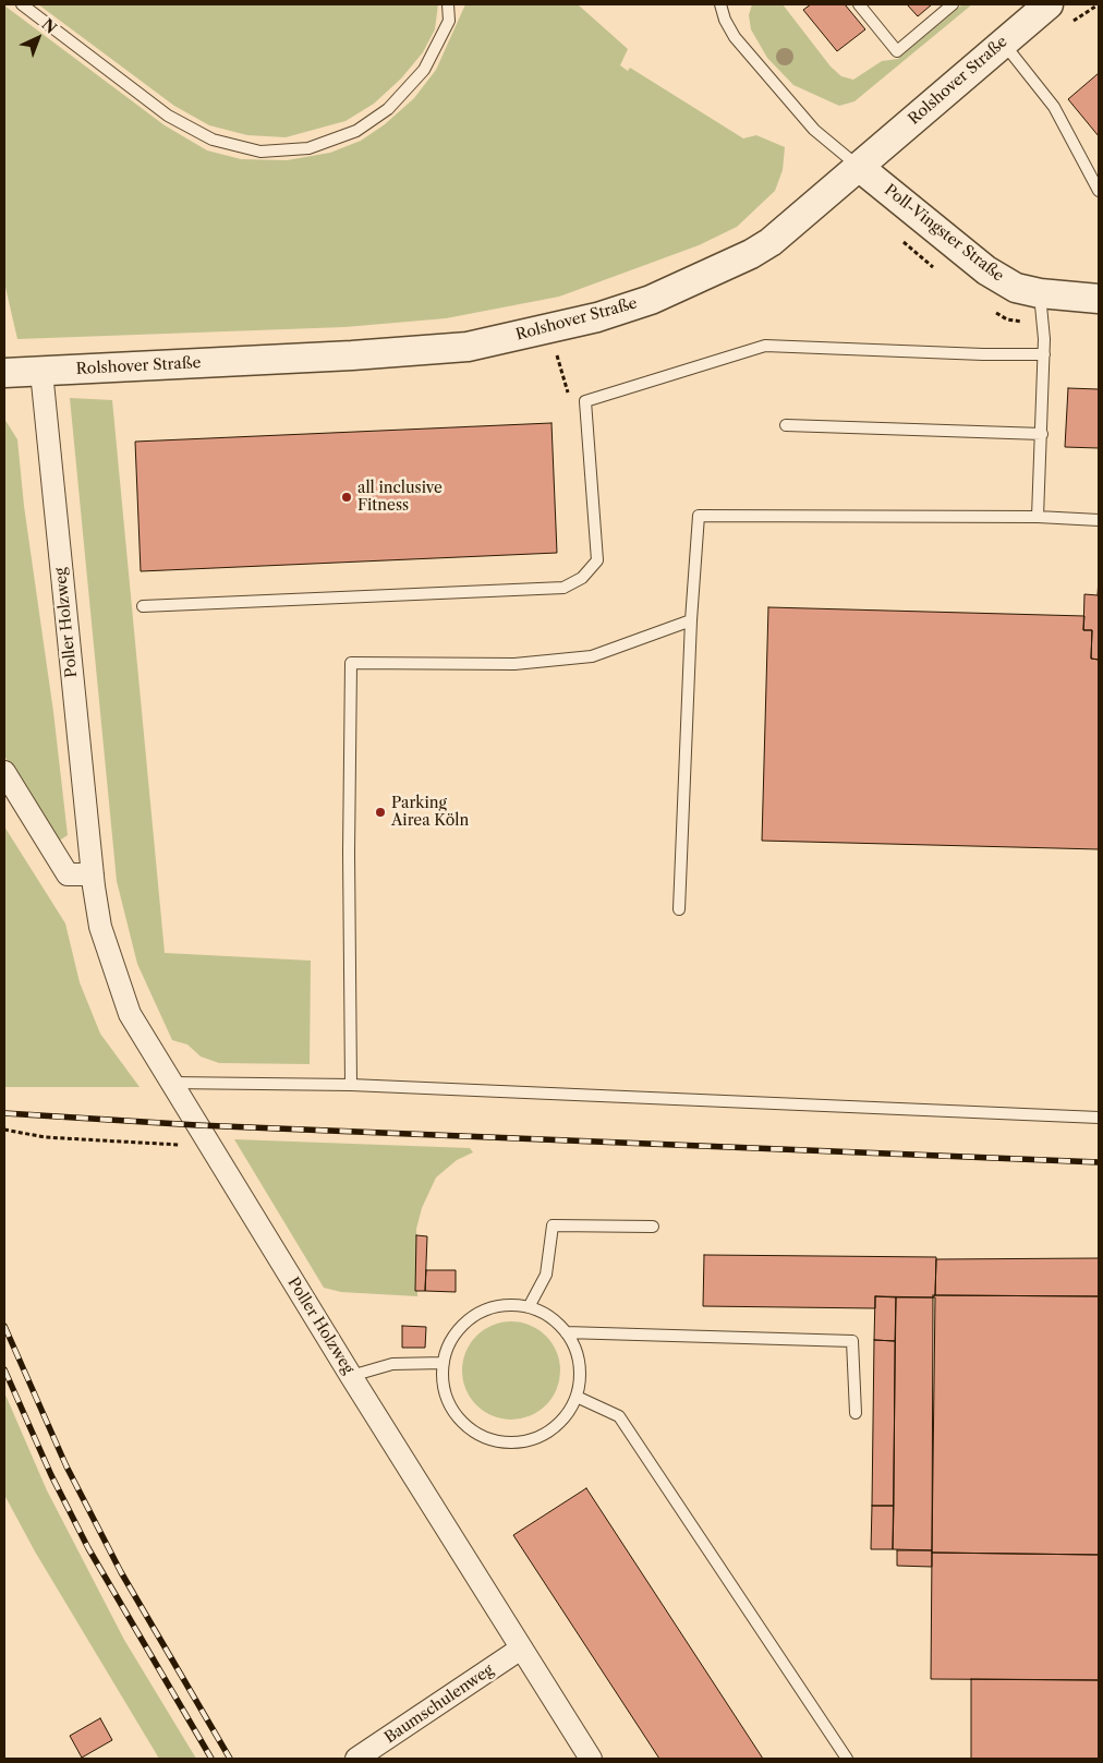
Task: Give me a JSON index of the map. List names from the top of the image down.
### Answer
{
  "streets": {
    "street": [
      "Rolshover Straße",
      "Poll-Vingster Straße",
      "Poller Holzweg",
      "Baumschulenweg"
    ]
  },
  "crossings": [
    ["Rolshover Straße", "Poll-Vingster Straße"],
    ["Rolshover Straße", "Poller Holzweg"],
    ["Poller Holzweg", "Baumschulenweg"]
  ],
  "places": ["all inclusive Fitness", "Parking Airea Köln"],
  "north": "top right"
}
